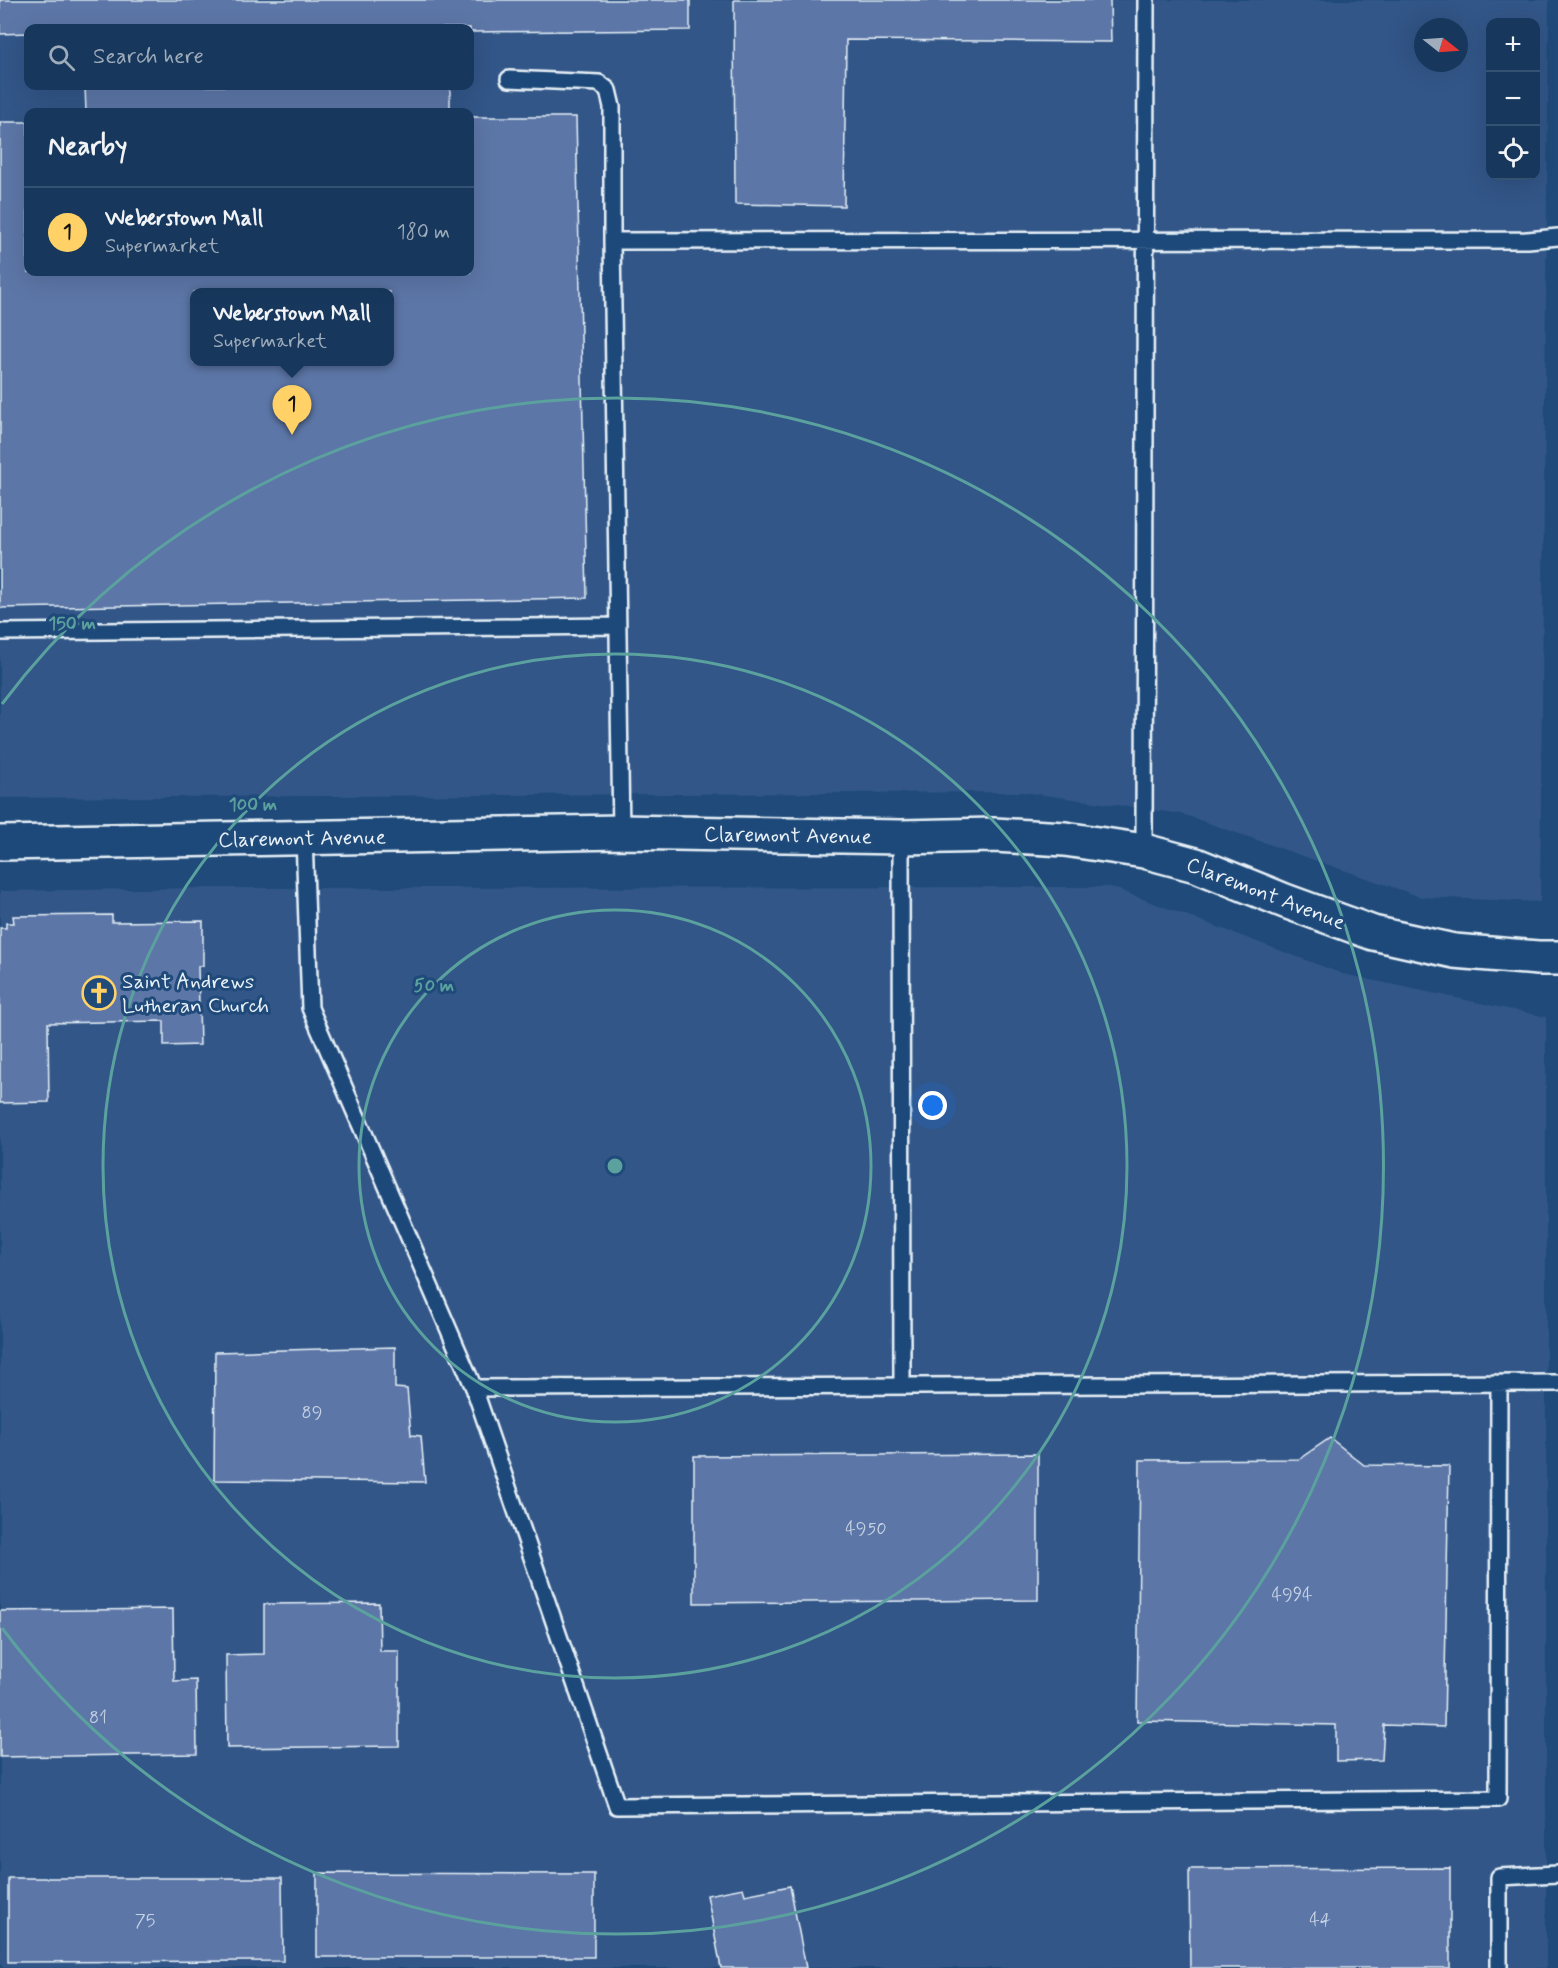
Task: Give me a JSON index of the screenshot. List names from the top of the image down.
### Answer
{
  "streets": {
    "street": ["Claremont Avenue"]
  },
  "places": {
    "church": ["Saint Andrews Lutheran Church"]
  },
  "house_numbers": [
    "89",
    "4950",
    "4994",
    "81",
    "44",
    "75"
  ],
  "north": "right",
  "page": {
    "map_buttons": ["+", "−"],
    "search": "Search here",
    "heading": "Nearby",
    "list": [
      {
        "mark": "1",
        "name": "Weberstown Mall",
        "note": "Supermarket",
        "value": "180 m"
      }
    ],
    "popup": ["Weberstown Mall", "Supermarket"],
    "pins": "1"
  },
  "rings": ["150 m", "100 m", "50 m"]
}
